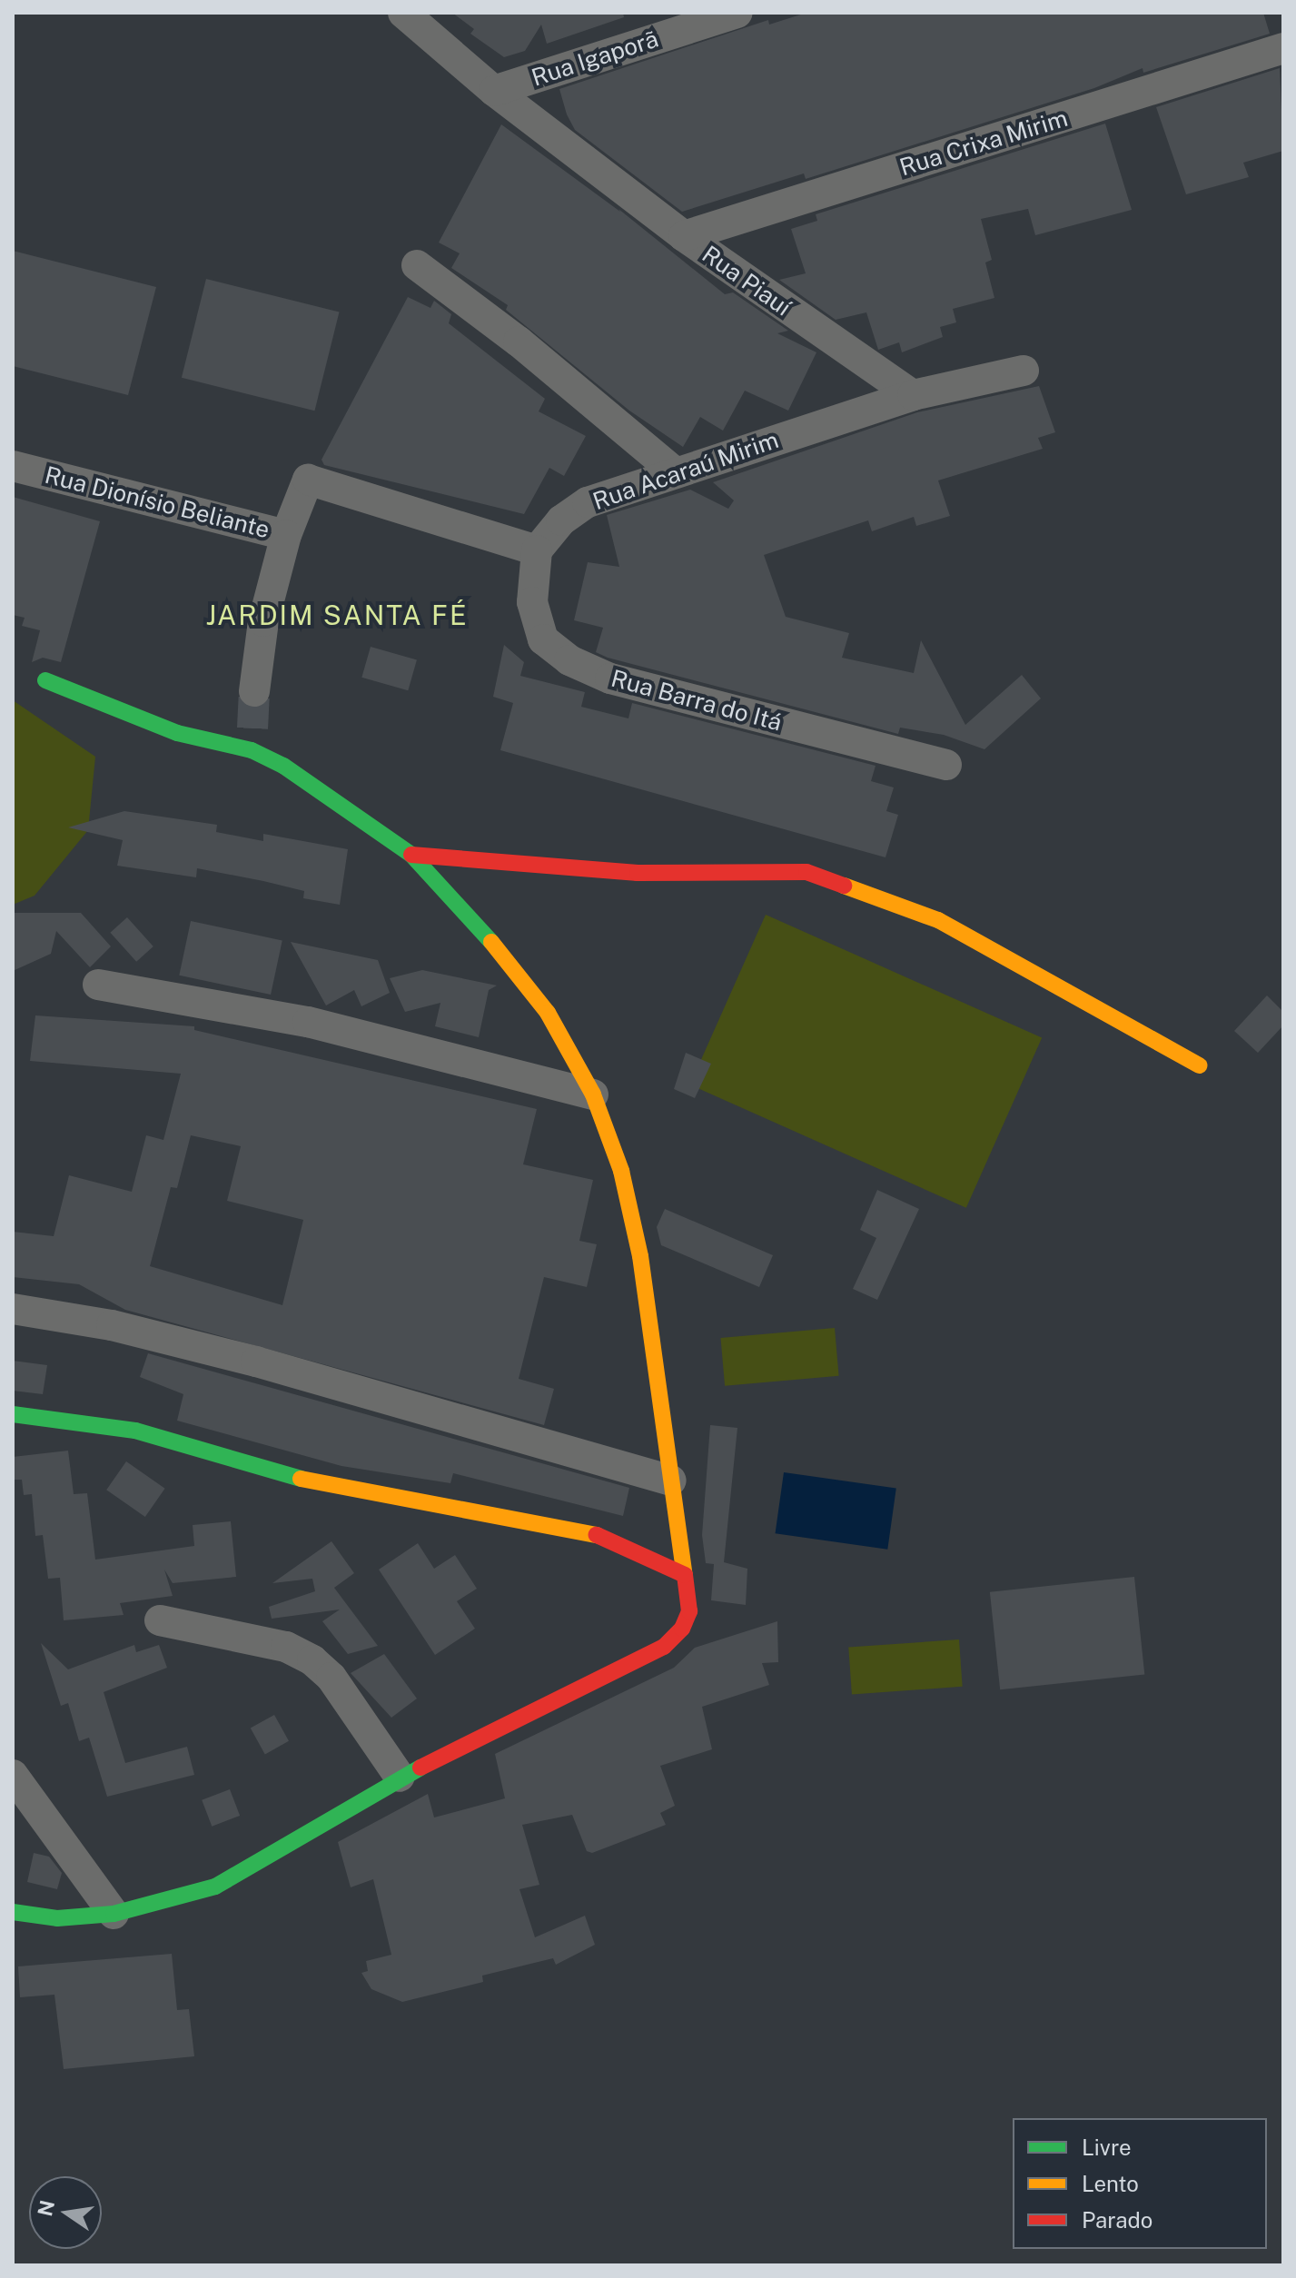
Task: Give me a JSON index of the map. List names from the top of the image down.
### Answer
{
  "streets": {
    "street": [
      "Rua Igaporã",
      "Rua Crixa Mirim",
      "Rua Piauí",
      "Rua Acaraú Mirim",
      "Rua Dionísio Beliante",
      "Rua Barra do Itá"
    ]
  },
  "crossings": [
    ["Rua Igaporã", "Rua Piauí"],
    ["Rua Crixa Mirim", "Rua Piauí"],
    ["Rua Piauí", "Rua Acaraú Mirim"],
    ["Rua Acaraú Mirim", "Rua Dionísio Beliante"],
    ["Rua Acaraú Mirim", "Rua Barra do Itá"],
    ["Rua Dionísio Beliante", "Rua Barra do Itá"]
  ],
  "districts": ["JARDIM SANTA FÉ"],
  "legend": ["Livre", "Lento", "Parado"],
  "north": "left"
}
